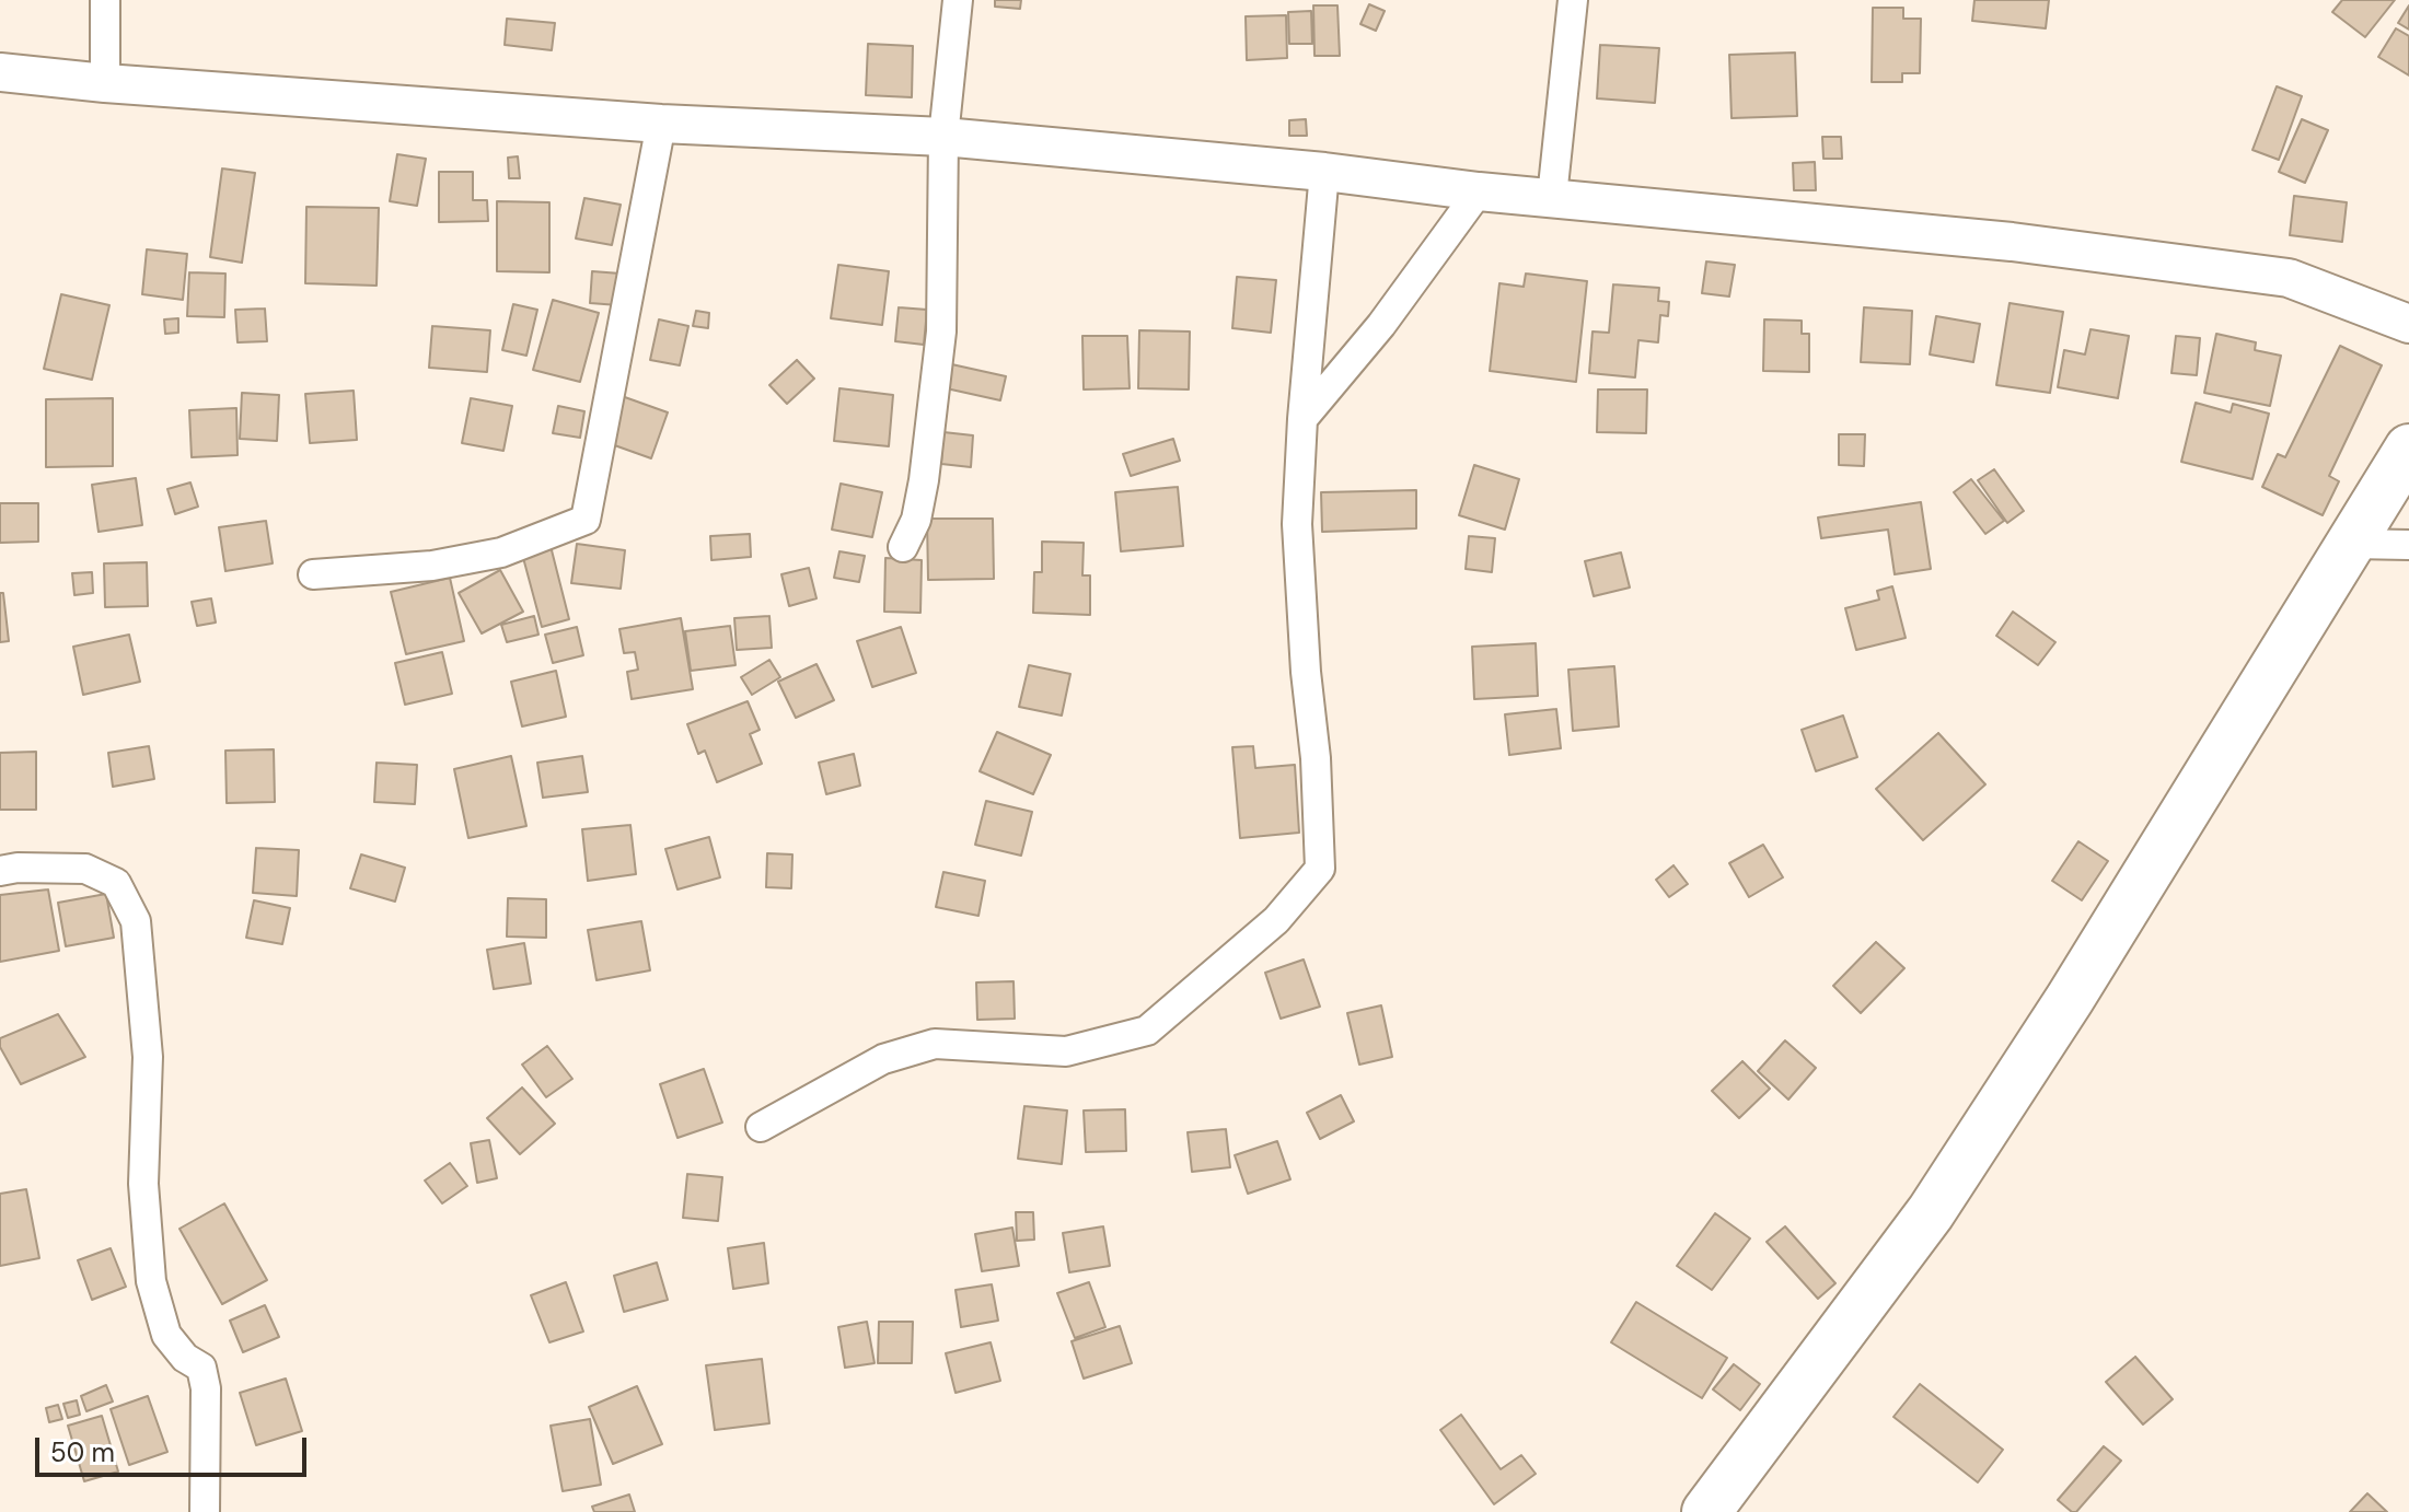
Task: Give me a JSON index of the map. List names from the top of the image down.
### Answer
{
  "scale_bar": "50 m"
}
